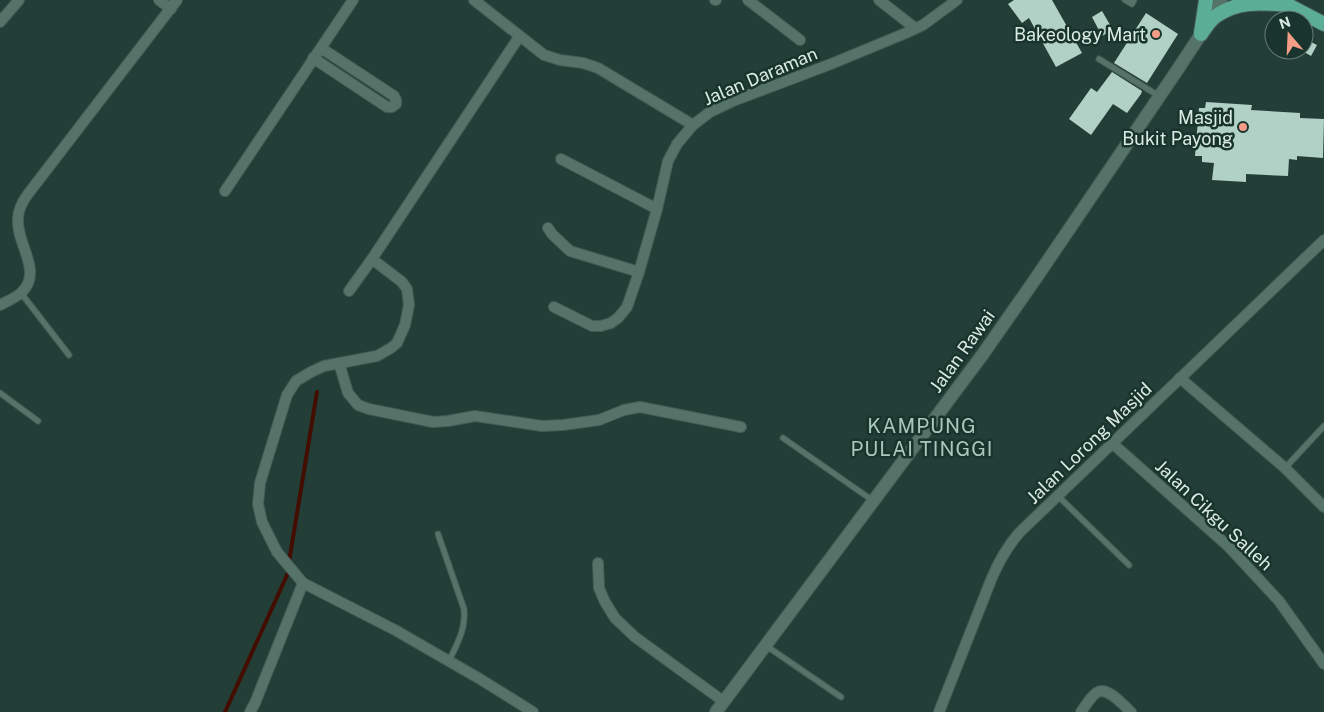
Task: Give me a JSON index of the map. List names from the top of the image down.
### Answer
{
  "streets": {
    "main road": ["Jalan Rawai"],
    "street": ["Jalan Daraman", "Jalan Lorong Masjid", "Jalan Cikgu Salleh"]
  },
  "crossings": [
    ["Jalan Lorong Masjid", "Jalan Cikgu Salleh"]
  ],
  "districts": ["KAMPUNG PULAI TINGGI"],
  "places": ["Bakeology Mart", "Masjid Bukit Payong"],
  "north": "top"
}
